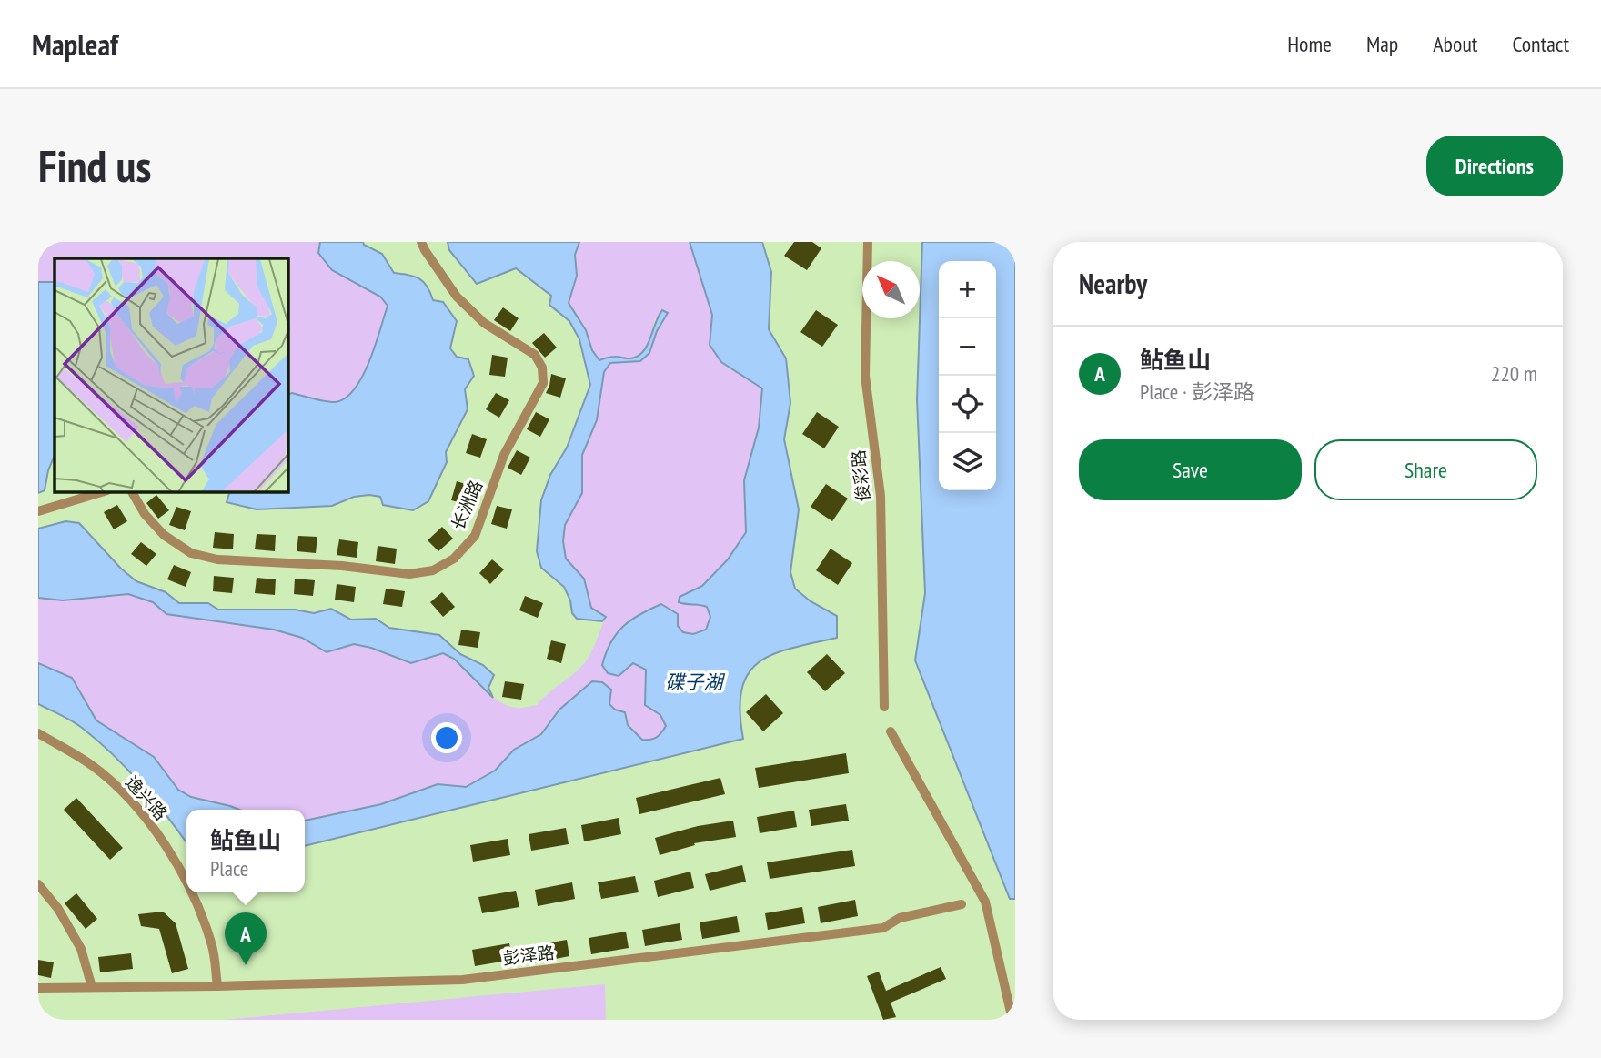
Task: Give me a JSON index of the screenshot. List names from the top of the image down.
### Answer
{
  "streets": {
    "street": [
      "俊彩路",
      "长洲路",
      "逸兴路",
      "彭泽路"
    ]
  },
  "crossings": [
    ["逸兴路", "彭泽路"]
  ],
  "water": ["碟子湖"],
  "north": "top left",
  "page": {
    "header": "Mapleaf",
    "nav": [
      "Home",
      "Map",
      "About",
      "Contact"
    ],
    "buttons": [
      "Directions",
      ["Save", "Share"]
    ],
    "title": "Find us",
    "heading": "Nearby",
    "map_buttons": ["+", "−"],
    "list": [
      {
        "mark": "A",
        "name": "鲇鱼山",
        "note": "Place · 彭泽路",
        "value": "220 m"
      }
    ],
    "popup": ["鲇鱼山", "Place"],
    "pins": "A"
  }
}
